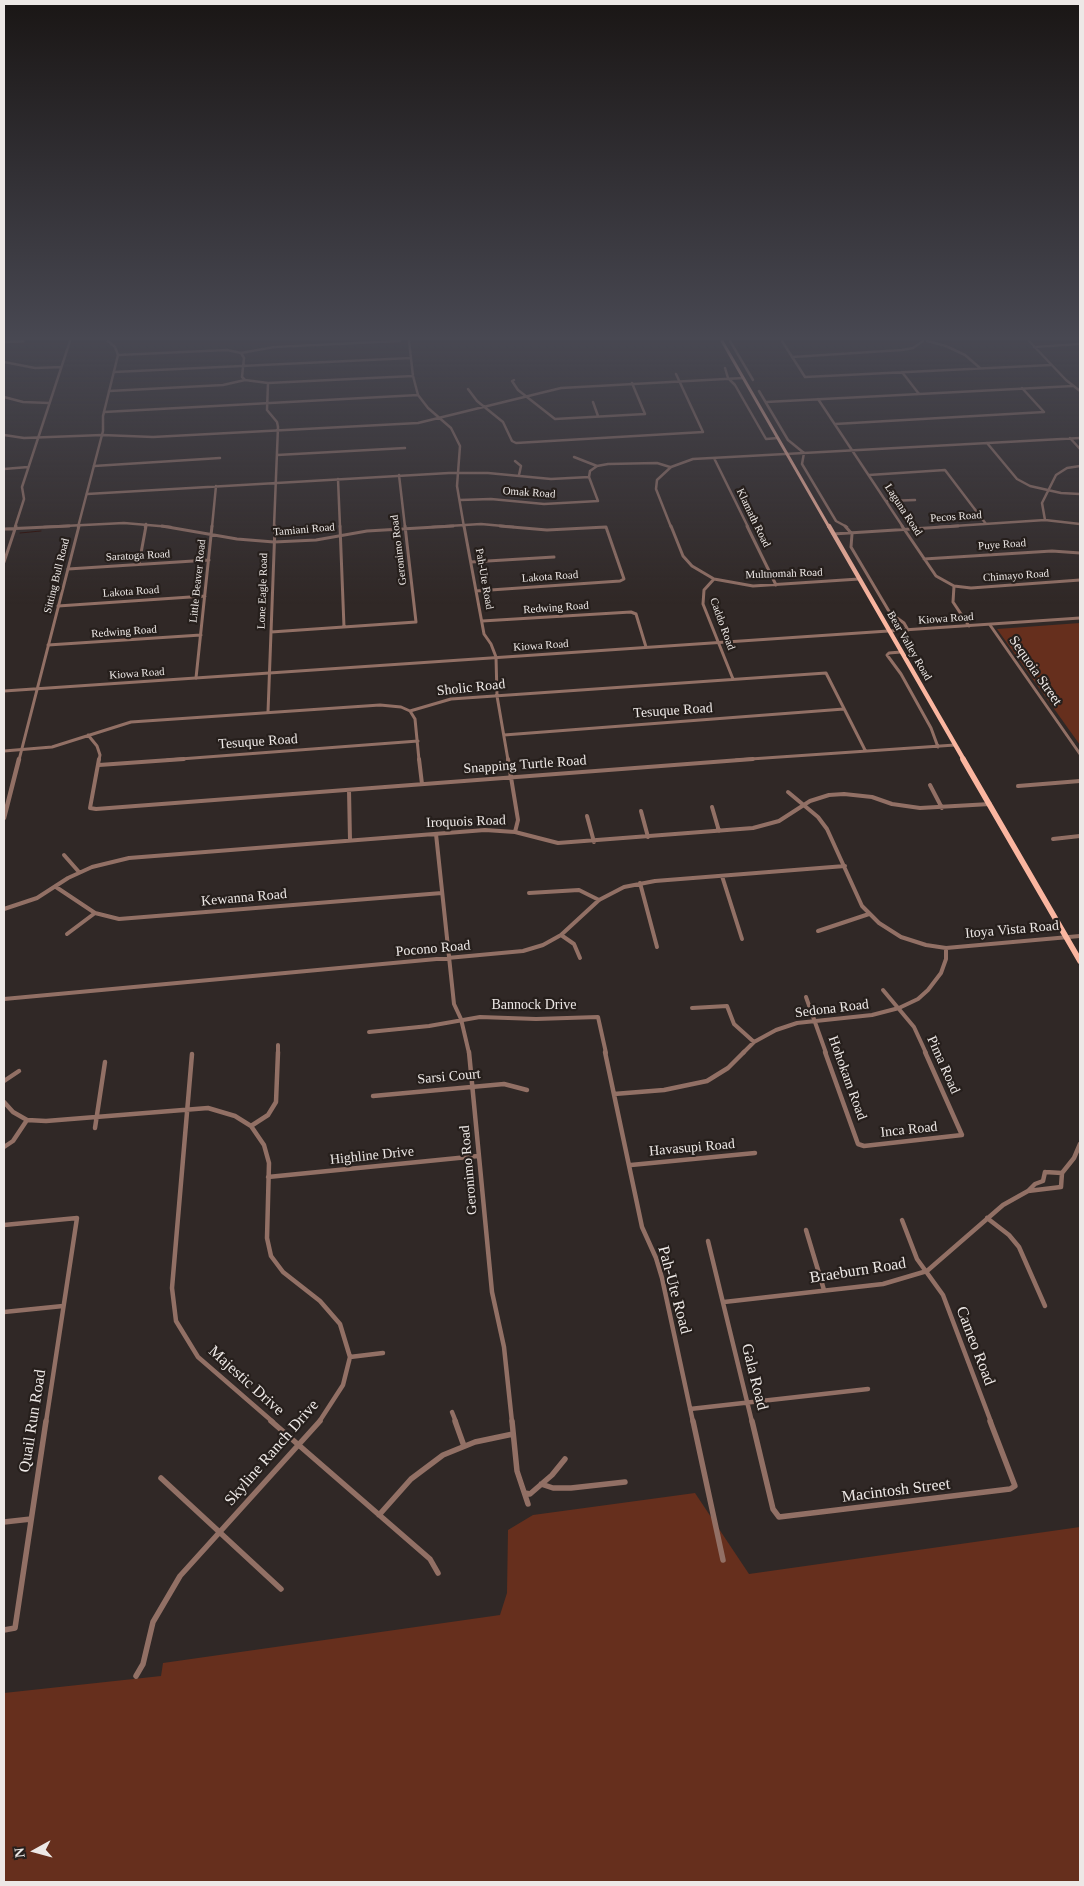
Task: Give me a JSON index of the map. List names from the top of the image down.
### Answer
{
  "streets": {
    "main road": ["Bear Valley Road"],
    "street": [
      "Omak Road",
      "Laguna Road",
      "Pecos Road",
      "Klamath Road",
      "Tamiani Road",
      "Puye Road",
      "Geronimo Road",
      "Saratoga Road",
      "Multnomah Road",
      "Sitting Bull Road",
      "Chimayo Road",
      "Lakota Road",
      "Pah-Ute Road",
      "Little Beaver Road",
      "Lone Eagle Road",
      "Redwing Road",
      "Kiowa Road",
      "Caddo Road",
      "Sequoia Street",
      "Sholic Road",
      "Tesuque Road",
      "Snapping Turtle Road",
      "Iroquois Road",
      "Kewanna Road",
      "Itoya Vista Road",
      "Pocono Road",
      "Bannock Drive",
      "Sedona Road",
      "Pima Road",
      "Sarsi Court",
      "Hohokam Road",
      "Inca Road",
      "Havasupi Road",
      "Highline Drive",
      "Braeburn Road",
      "Cameo Road",
      "Gala Road",
      "Majestic Drive",
      "Quail Run Road",
      "Skyline Ranch Drive",
      "Macintosh Street"
    ]
  },
  "crossings": [
    ["Omak Road", "Pah-Ute Road"],
    ["Laguna Road", "Pecos Road"],
    ["Laguna Road", "Puye Road"],
    ["Laguna Road", "Chimayo Road"],
    ["Pecos Road", "Bear Valley Road"],
    ["Klamath Road", "Multnomah Road"],
    ["Tamiani Road", "Geronimo Road"],
    ["Tamiani Road", "Sitting Bull Road"],
    ["Tamiani Road", "Lakota Road"],
    ["Tamiani Road", "Pah-Ute Road"],
    ["Tamiani Road", "Little Beaver Road"],
    ["Tamiani Road", "Lone Eagle Road"],
    ["Geronimo Road", "Iroquois Road"],
    ["Geronimo Road", "Kewanna Road"],
    ["Geronimo Road", "Pocono Road"],
    ["Geronimo Road", "Bannock Drive"],
    ["Geronimo Road", "Sarsi Court"],
    ["Geronimo Road", "Highline Drive"],
    ["Saratoga Road", "Sitting Bull Road"],
    ["Saratoga Road", "Little Beaver Road"],
    ["Multnomah Road", "Caddo Road"],
    ["Multnomah Road", "Bear Valley Road"],
    ["Sitting Bull Road", "Lakota Road"],
    ["Sitting Bull Road", "Redwing Road"],
    ["Sitting Bull Road", "Kiowa Road"],
    ["Lakota Road", "Pah-Ute Road"],
    ["Lakota Road", "Little Beaver Road"],
    ["Pah-Ute Road", "Redwing Road"],
    ["Pah-Ute Road", "Kiowa Road"],
    ["Pah-Ute Road", "Sholic Road"],
    ["Pah-Ute Road", "Tesuque Road"],
    ["Pah-Ute Road", "Snapping Turtle Road"],
    ["Pah-Ute Road", "Iroquois Road"],
    ["Pah-Ute Road", "Bannock Drive"],
    ["Pah-Ute Road", "Sedona Road"],
    ["Pah-Ute Road", "Havasupi Road"],
    ["Little Beaver Road", "Redwing Road"],
    ["Little Beaver Road", "Kiowa Road"],
    ["Lone Eagle Road", "Kiowa Road"],
    ["Redwing Road", "Kiowa Road"],
    ["Kiowa Road", "Caddo Road"],
    ["Kiowa Road", "Bear Valley Road"],
    ["Kiowa Road", "Sequoia Street"],
    ["Caddo Road", "Sholic Road"],
    ["Bear Valley Road", "Snapping Turtle Road"],
    ["Bear Valley Road", "Iroquois Road"],
    ["Bear Valley Road", "Itoya Vista Road"],
    ["Sholic Road", "Tesuque Road"],
    ["Iroquois Road", "Kewanna Road"],
    ["Itoya Vista Road", "Sedona Road"],
    ["Sedona Road", "Pima Road"],
    ["Sedona Road", "Hohokam Road"],
    ["Pima Road", "Inca Road"],
    ["Hohokam Road", "Inca Road"],
    ["Braeburn Road", "Cameo Road"],
    ["Braeburn Road", "Gala Road"],
    ["Cameo Road", "Macintosh Street"],
    ["Gala Road", "Macintosh Street"],
    ["Majestic Drive", "Skyline Ranch Drive"]
  ],
  "north": "left"
}
